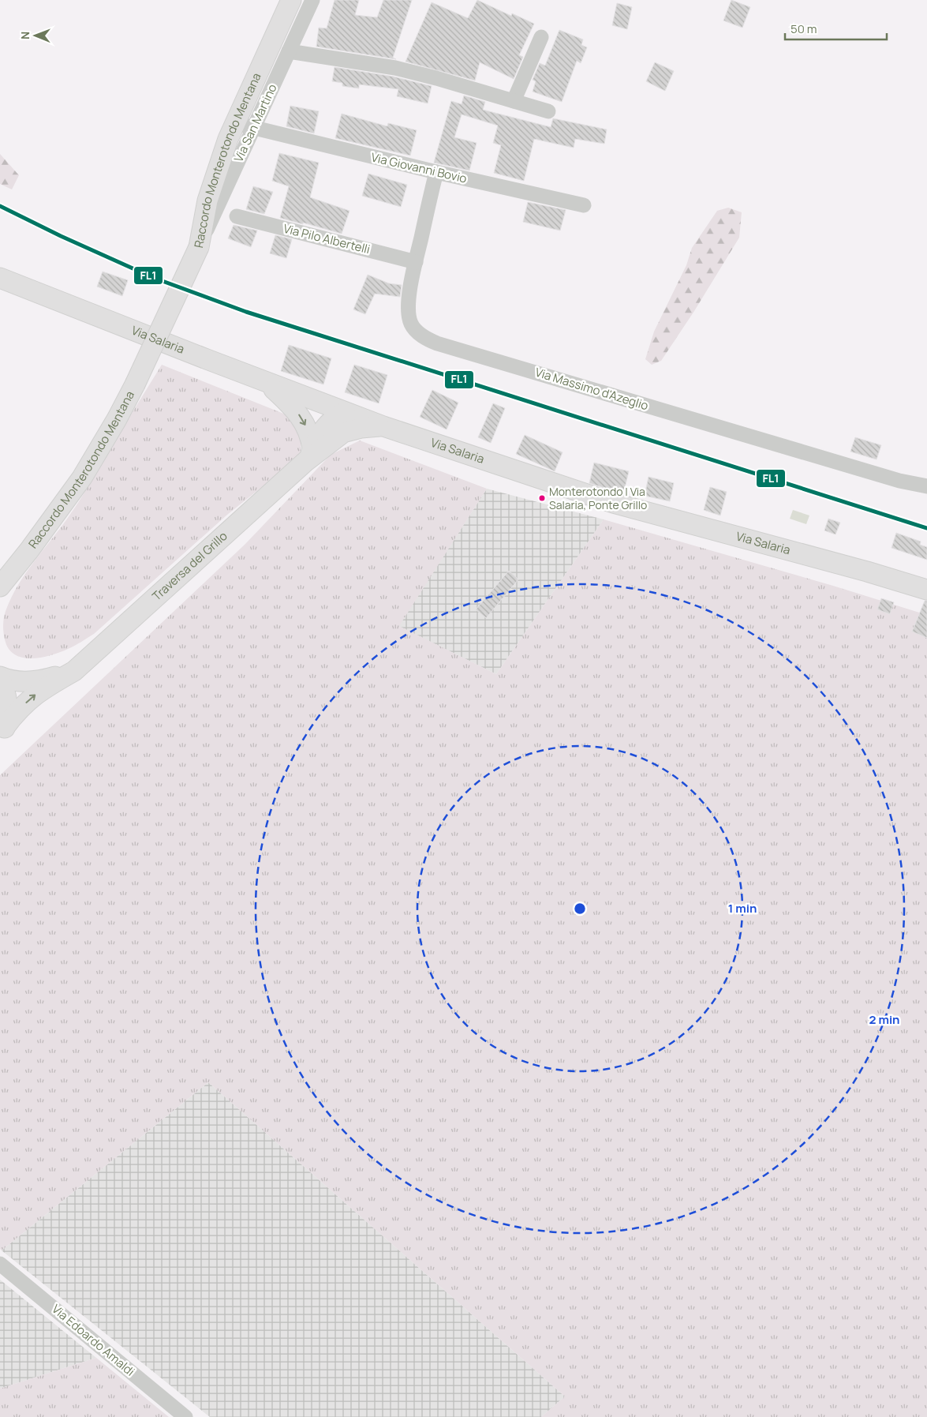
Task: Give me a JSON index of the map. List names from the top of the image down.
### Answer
{
  "streets": {
    "main road": ["Raccordo Monterotondo Mentana", "Via Salaria", "Traversa del Grillo"],
    "street": [
      "Via San Martino",
      "Via Giovanni Bovio",
      "Via Pilo Albertelli",
      "Via Massimo d'Azeglio",
      "Via Edoardo Amaldi"
    ]
  },
  "crossings": [
    ["Via San Martino", "Raccordo Monterotondo Mentana"],
    ["Via San Martino", "Via Giovanni Bovio"],
    ["Raccordo Monterotondo Mentana", "Via Giovanni Bovio"],
    ["Via Giovanni Bovio", "Via Massimo d'Azeglio"],
    ["Via Pilo Albertelli", "Via Massimo d'Azeglio"]
  ],
  "places": ["Monterotondo | Via Salaria, Ponte Grillo"],
  "lines": ["transit line FL1"],
  "scale_bar": "50 m",
  "north": "left",
  "rings": ["1 min", "2 min"]
}
